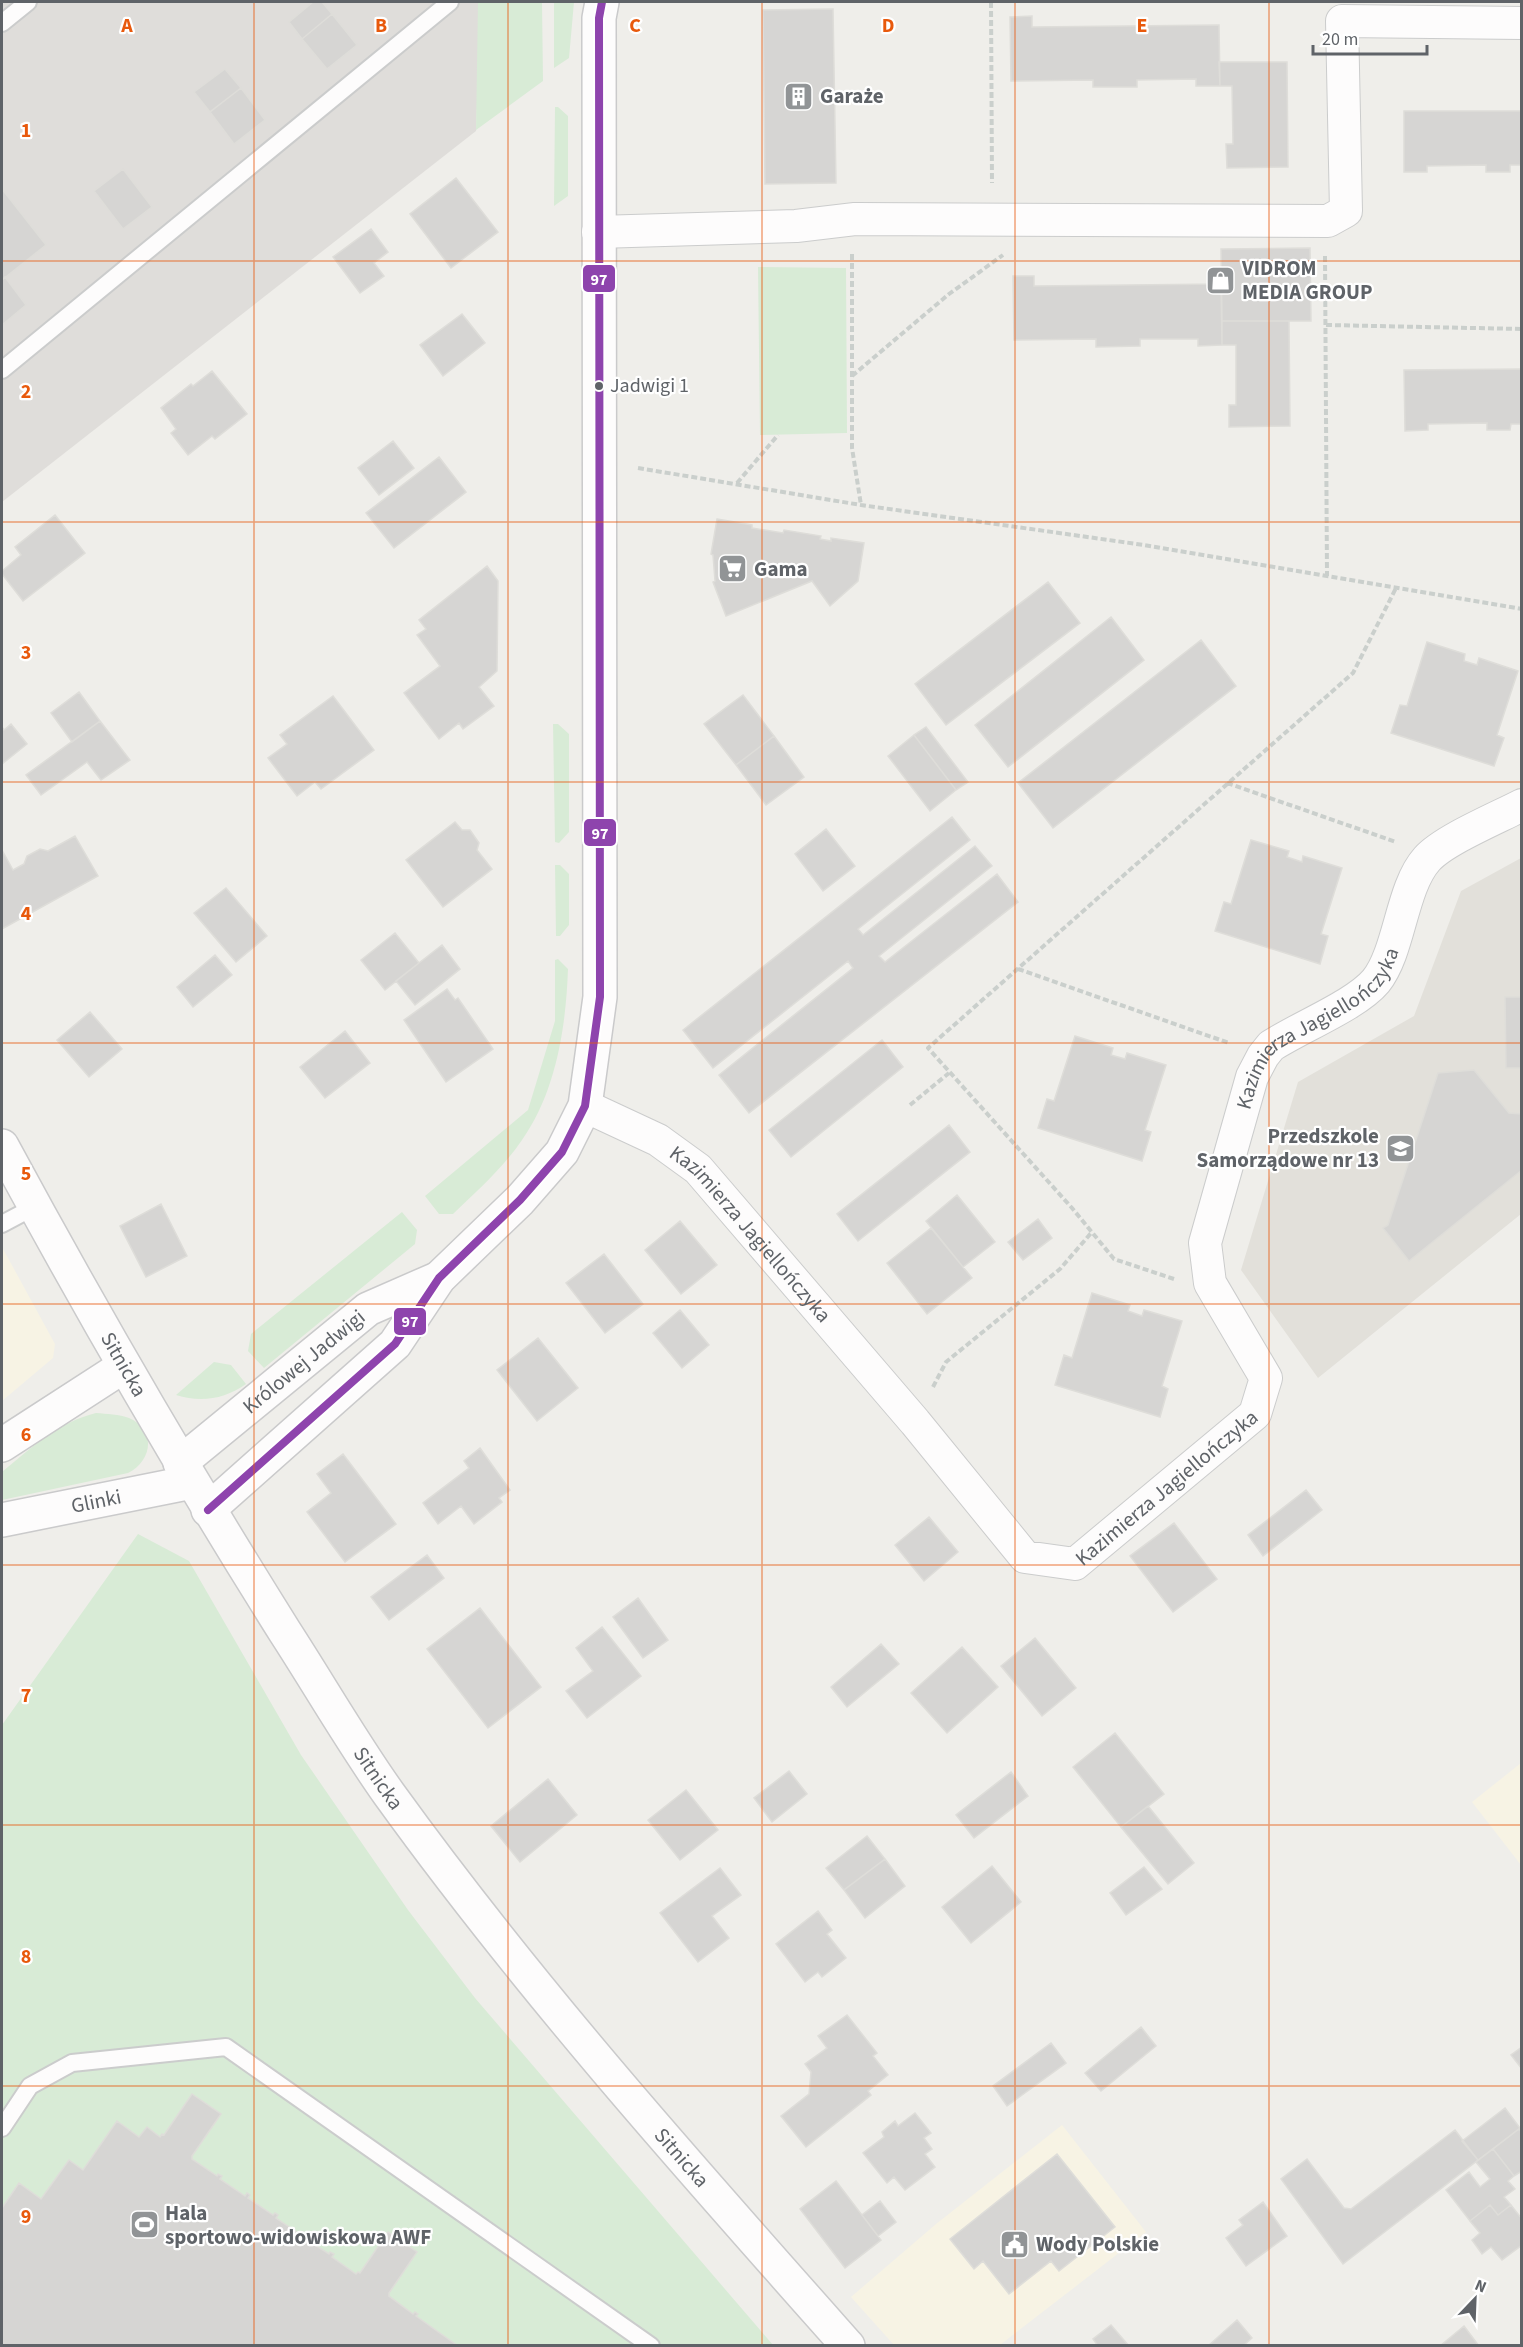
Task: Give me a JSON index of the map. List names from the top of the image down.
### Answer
{
  "streets": {
    "street": [
      "Kazimierza Jagiellończyka",
      "Królowej Jadwigi",
      "Sitnicka",
      "Glinki"
    ]
  },
  "crossings": [
    ["Kazimierza Jagiellończyka", "Królowej Jadwigi"],
    ["Królowej Jadwigi", "Sitnicka"],
    ["Królowej Jadwigi", "Glinki"],
    ["Sitnicka", "Glinki"]
  ],
  "places": {
    "building": ["Garaże"],
    "shop": ["VIDROM MEDIA GROUP"],
    "other": ["Jadwigi 1"],
    "supermarket": ["Gama"],
    "school or university": ["Przedszkole Samorządowe nr 13"],
    "sports": ["Hala sportowo-widowiskowa AWF"],
    "public building": ["Wody Polskie"]
  },
  "lines": ["transit line 97"],
  "scale_bar": "20 m",
  "north": "top right",
  "grid": {
    "columns": [
      "A",
      "B",
      "C",
      "D",
      "E"
    ],
    "rows": [
      "1",
      "2",
      "3",
      "4",
      "5",
      "6",
      "7",
      "8",
      "9"
    ]
  }
}
